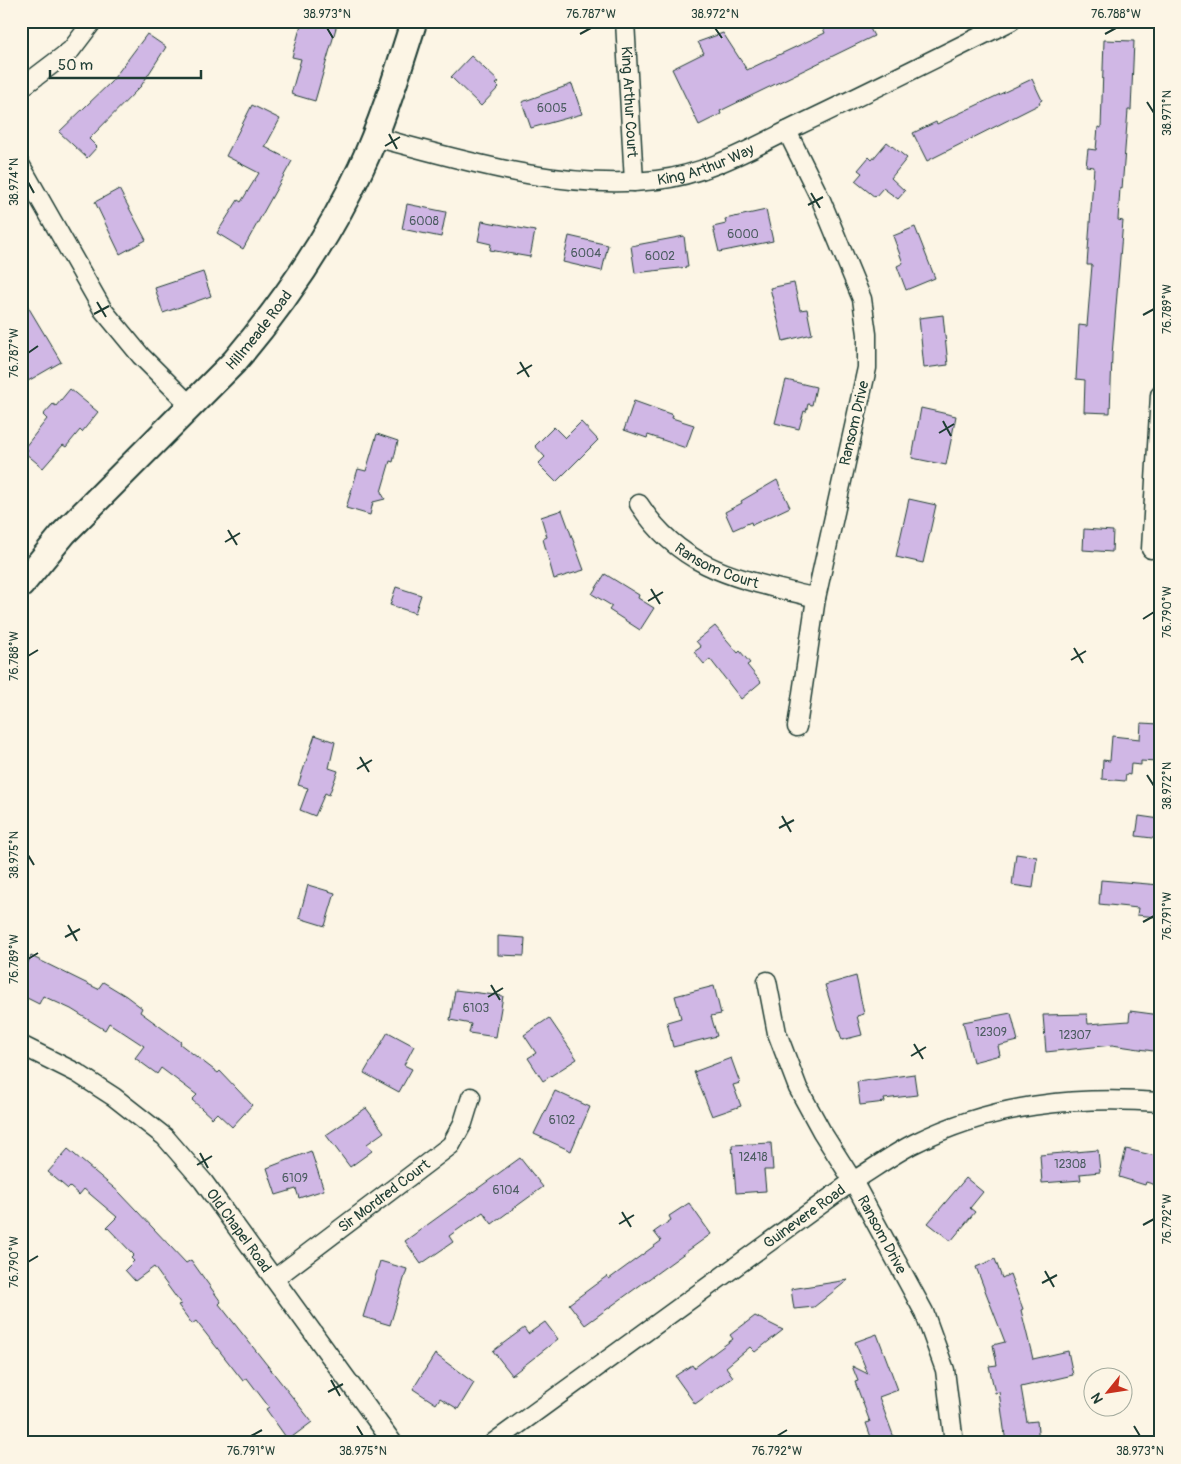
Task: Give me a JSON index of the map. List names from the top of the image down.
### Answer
{
  "streets": {
    "street": [
      "King Arthur Court",
      "King Arthur Way",
      "Hillmeade Road",
      "Ransom Drive",
      "Ransom Court",
      "Sir Mordred Court",
      "Guinevere Road",
      "Old Chapel Road"
    ]
  },
  "crossings": [
    ["King Arthur Court", "King Arthur Way"],
    ["King Arthur Way", "Hillmeade Road"],
    ["King Arthur Way", "Ransom Drive"],
    ["Ransom Drive", "Ransom Court"],
    ["Ransom Drive", "Guinevere Road"],
    ["Sir Mordred Court", "Old Chapel Road"]
  ],
  "house_numbers": [
    "6005",
    "6008",
    "6000",
    "6004",
    "6002",
    "6103",
    "12309",
    "12307",
    "6102",
    "12418",
    "12308",
    "6109",
    "6104"
  ],
  "scale_bar": "50 m",
  "north": "bottom left",
  "coordinates": [
    "38.973°N",
    "76.787°W",
    "38.972°N",
    "76.788°W",
    "38.971°N",
    "38.974°N",
    "76.789°W",
    "76.790°W",
    "38.975°N",
    "76.791°W",
    "76.792°W"
  ]
}
